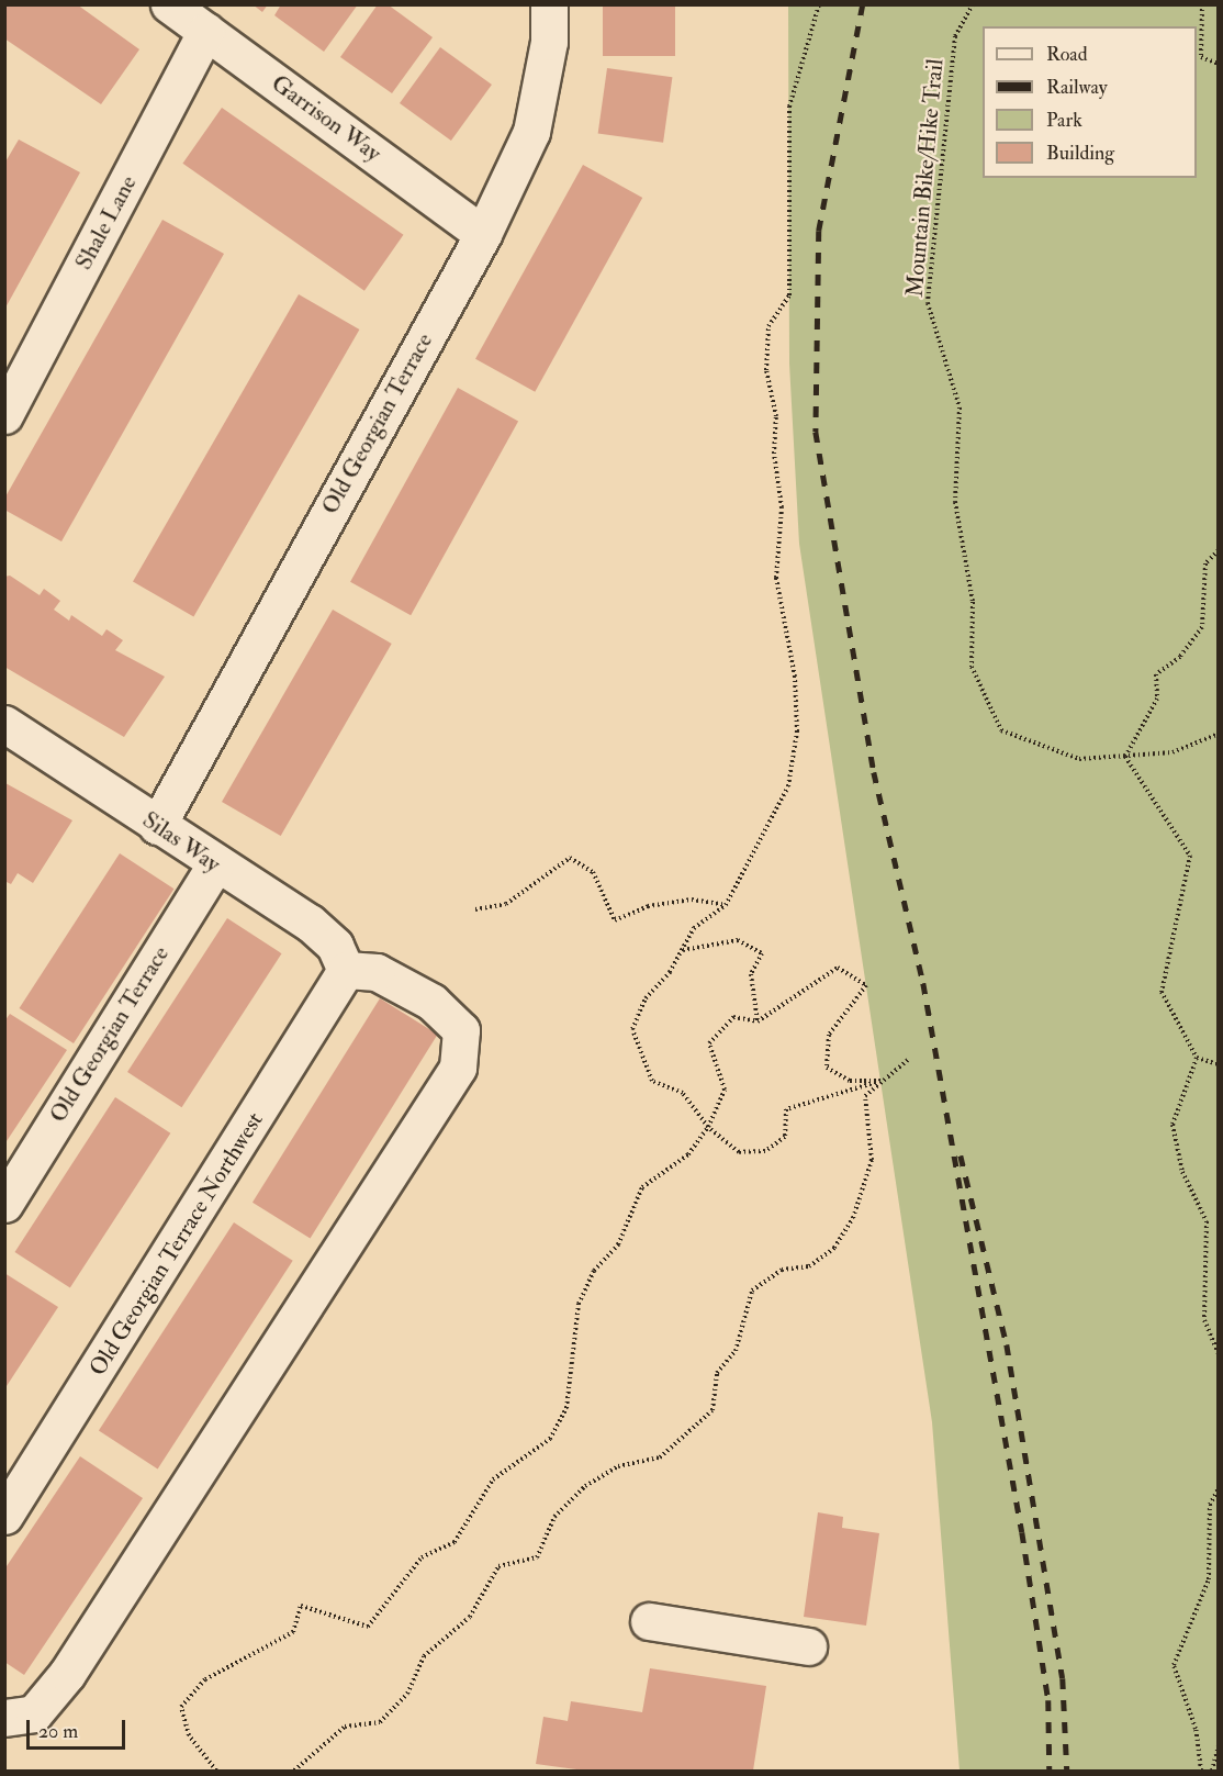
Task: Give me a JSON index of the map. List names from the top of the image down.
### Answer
{
  "streets": {
    "street": [
      "Garrison Way",
      "Shale Lane",
      "Old Georgian Terrace",
      "Silas Way",
      "Old Georgian Terrace Northwest"
    ],
    "path": ["Mountain Bike/Hike Trail"]
  },
  "crossings": [
    ["Garrison Way", "Shale Lane"],
    ["Garrison Way", "Old Georgian Terrace"],
    ["Old Georgian Terrace", "Silas Way"],
    ["Silas Way", "Old Georgian Terrace Northwest"]
  ],
  "legend": [
    "Road",
    "Railway",
    "Park",
    "Building"
  ],
  "scale_bar": "20 m"
}
